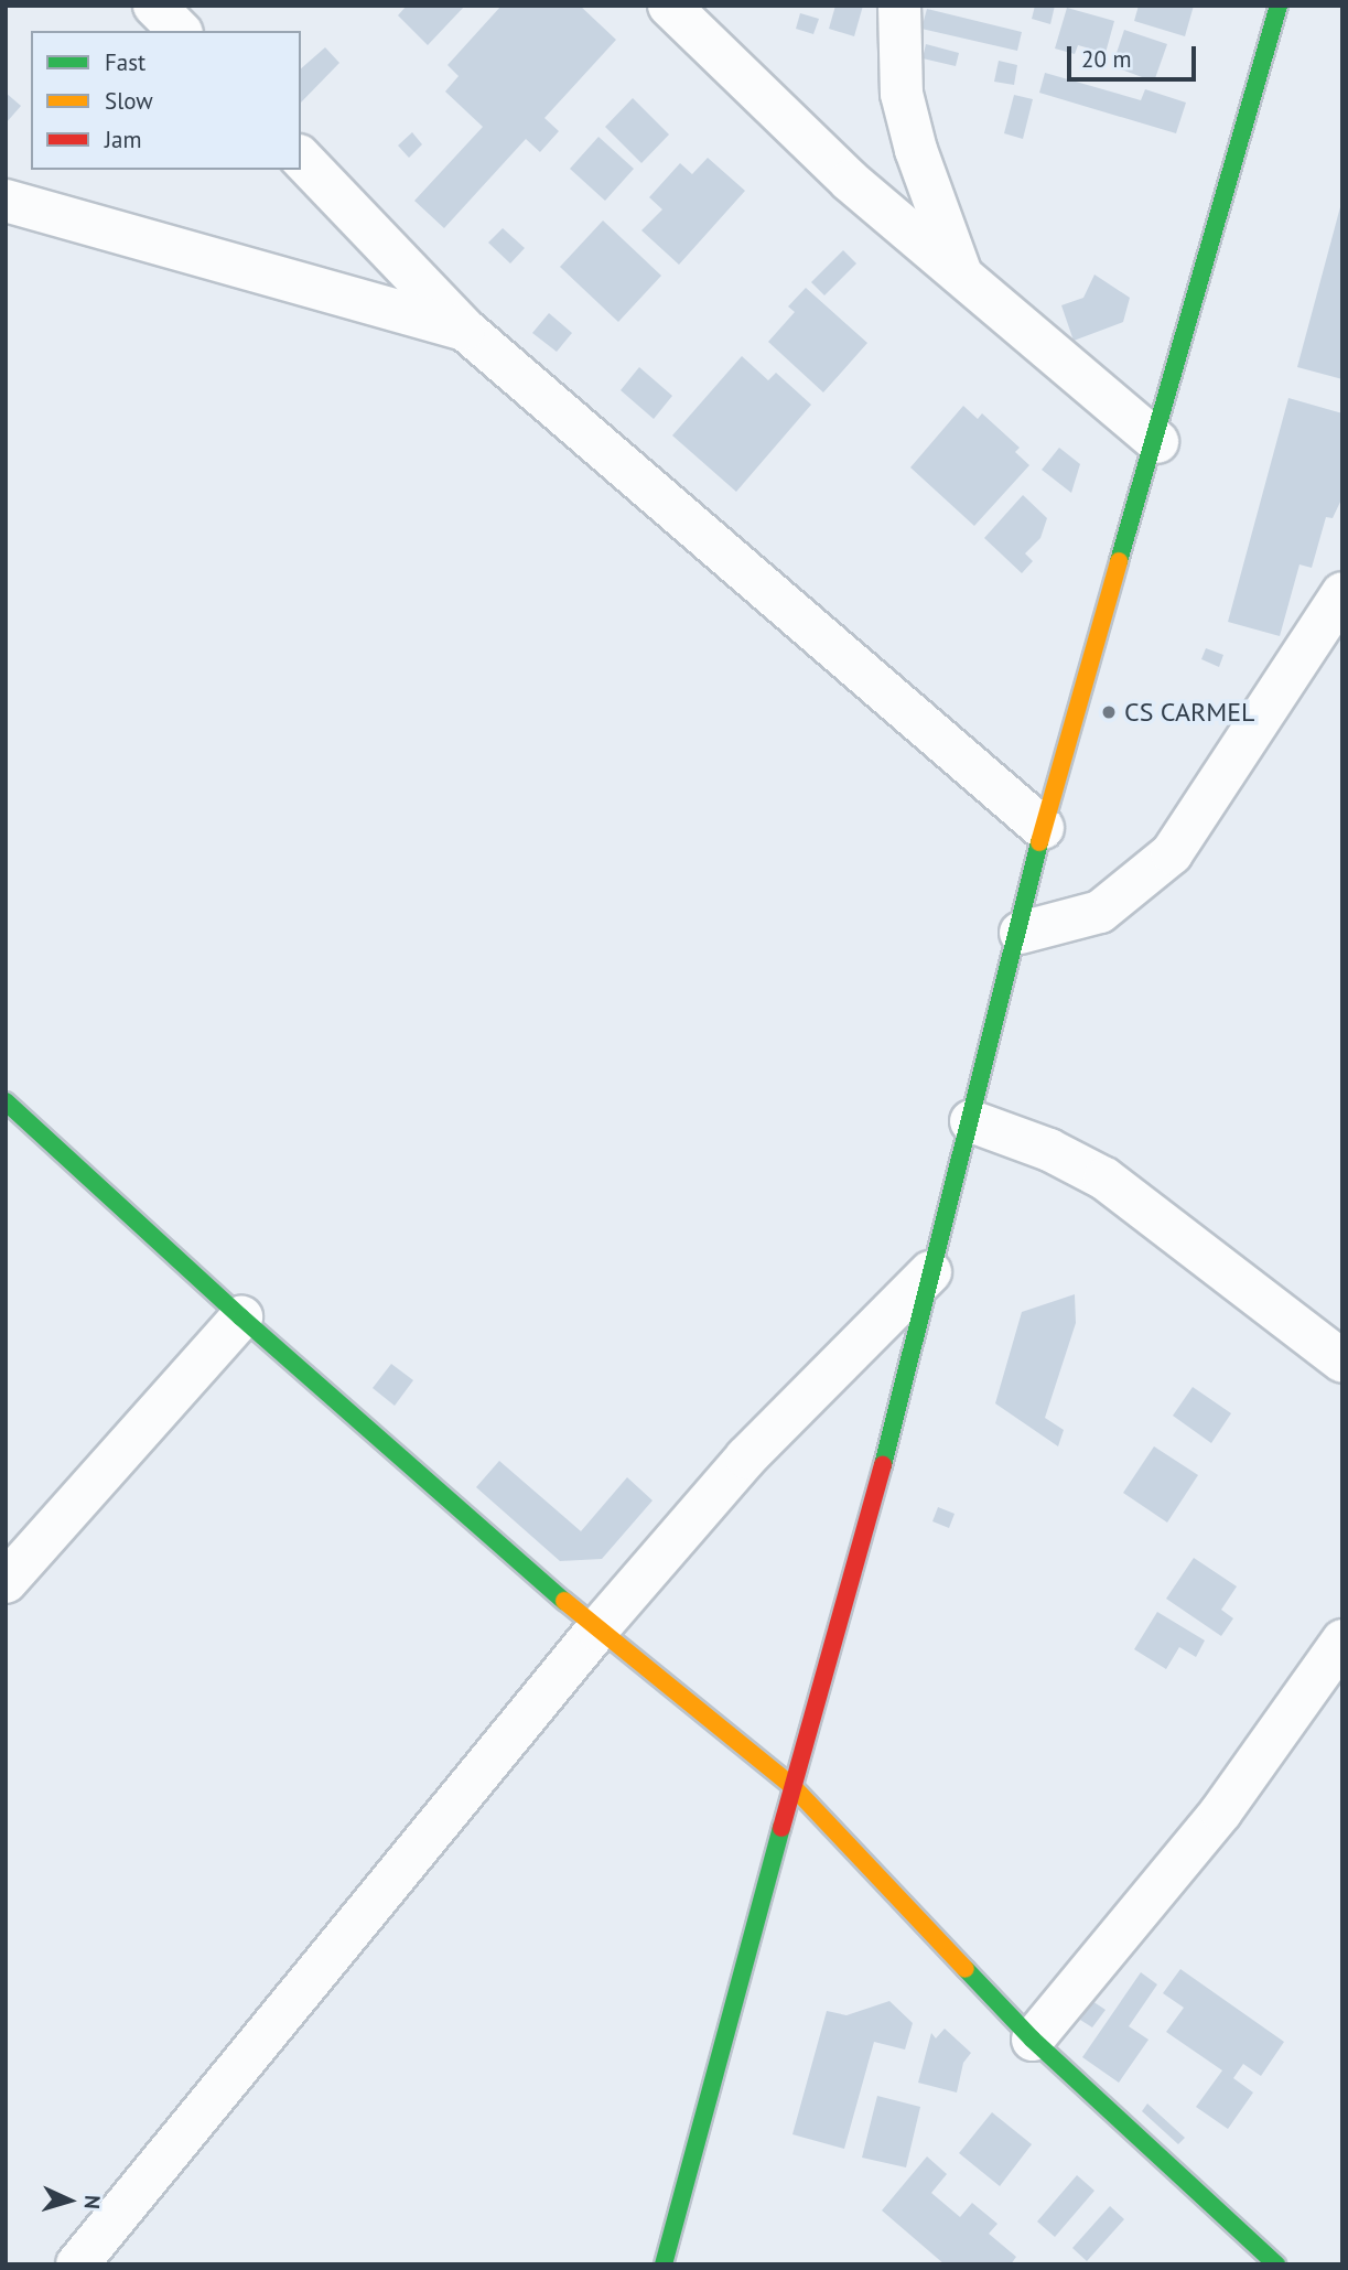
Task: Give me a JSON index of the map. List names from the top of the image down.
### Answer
{
  "places": ["CS CARMEL"],
  "legend": ["Fast", "Slow", "Jam"],
  "scale_bar": "20 m",
  "north": "right"
}
